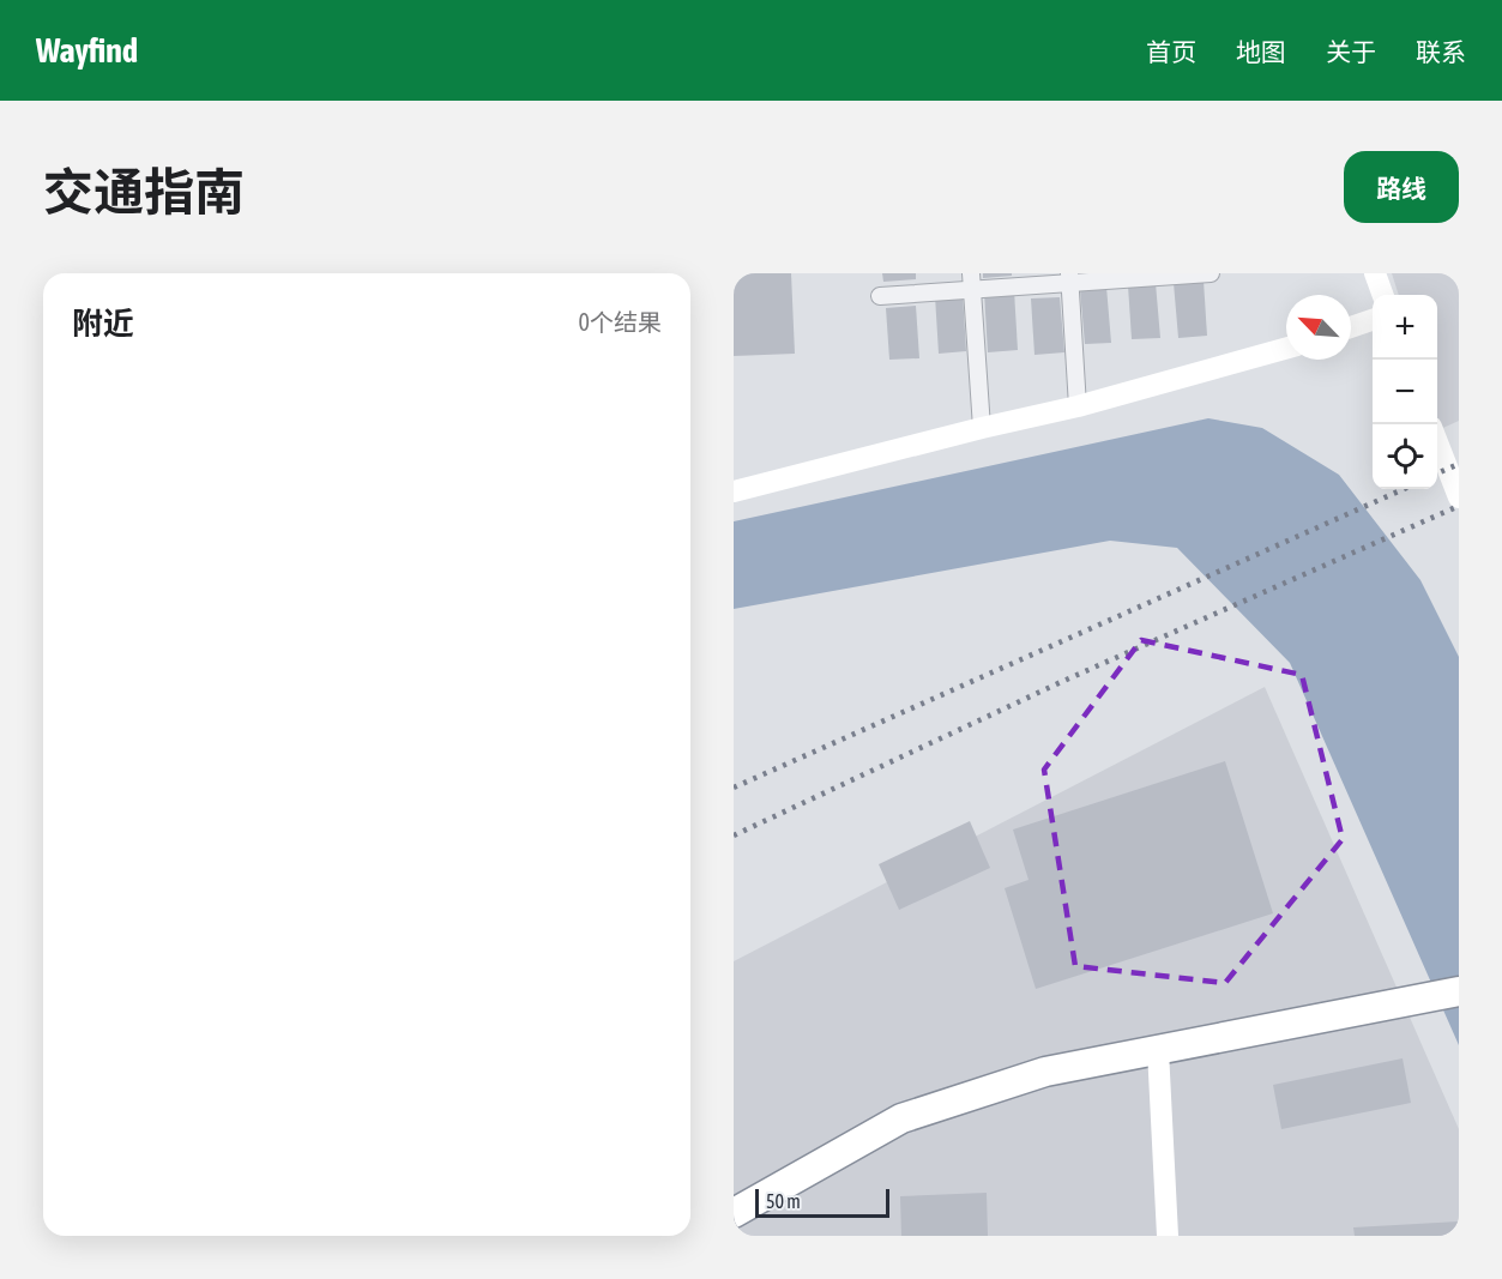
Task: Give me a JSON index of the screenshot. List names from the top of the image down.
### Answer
{
  "scale_bar": "50 m",
  "north": "top left",
  "page": {
    "header": "Wayfind",
    "nav": [
      "首页",
      "地图",
      "关于",
      "联系"
    ],
    "title": "交通指南",
    "buttons": "路线",
    "heading": ["附近", "0个结果"],
    "map_buttons": ["+", "−"],
    "scale": "50 m"
  }
}
